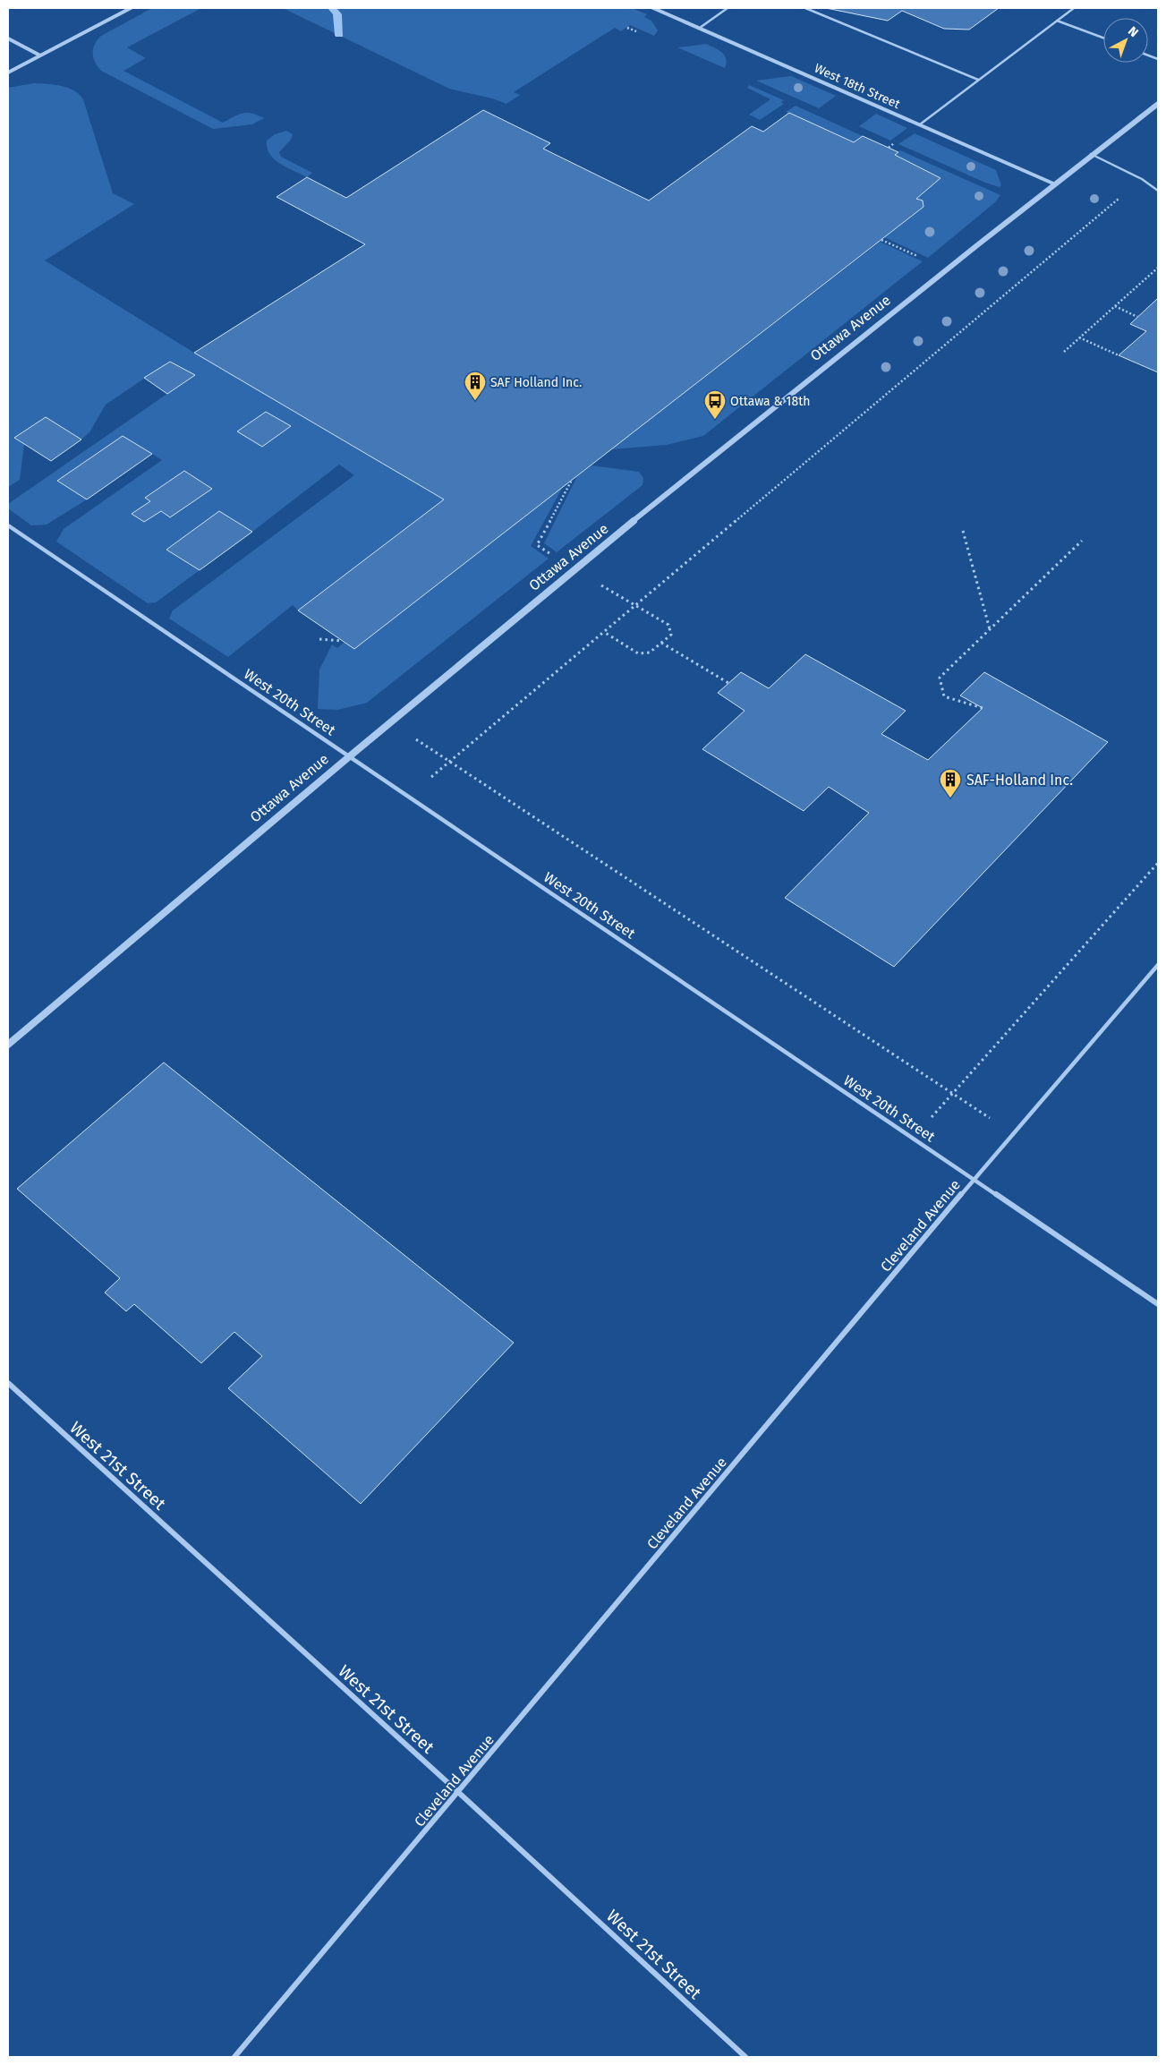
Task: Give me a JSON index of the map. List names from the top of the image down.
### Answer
{
  "streets": {
    "street": [
      "West 18th Street",
      "Ottawa Avenue",
      "West 20th Street",
      "Cleveland Avenue",
      "West 21st Street"
    ]
  },
  "crossings": [
    ["West 18th Street", "Ottawa Avenue"],
    ["Ottawa Avenue", "West 20th Street"],
    ["West 20th Street", "Cleveland Avenue"],
    ["Cleveland Avenue", "West 21st Street"]
  ],
  "places": {
    "building": ["SAF Holland Inc.", "SAF-Holland Inc."],
    "bus stop": ["Ottawa & 18th"]
  },
  "north": "top right"
}
